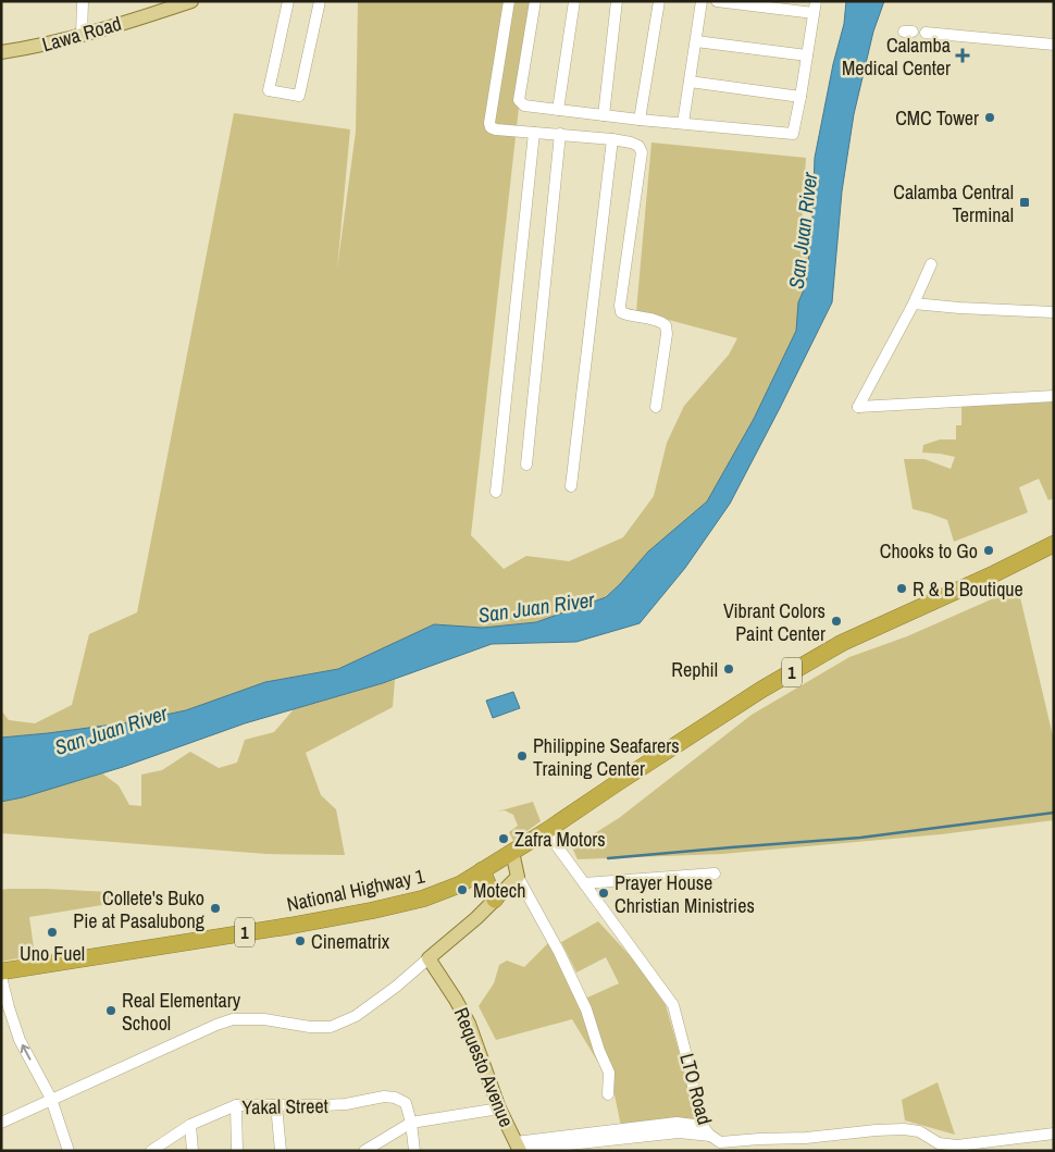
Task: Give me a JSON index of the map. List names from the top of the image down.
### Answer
{
  "streets": {
    "highway": ["1", "National Highway 1"],
    "main road": ["Lawa Road", "Requesto Avenue"],
    "street": ["LTO Road", "Yakal Street"]
  },
  "crossings": [
    ["National Highway 1", "LTO Road"]
  ],
  "water": ["San Juan River"],
  "places": {
    "health": ["Calamba Medical Center"],
    "other": [
      "CMC Tower",
      "Chooks to Go",
      "R & B Boutique",
      "Vibrant Colors Paint Center",
      "Rephil",
      "Philippine Seafarers Training Center",
      "Zafra Motors",
      "Motech",
      "Prayer House Christian Ministries",
      "Collete's Buko Pie at Pasalubong",
      "Uno Fuel",
      "Cinematrix",
      "Real Elementary School"
    ],
    "transit": ["Calamba Central Terminal"]
  }
}
